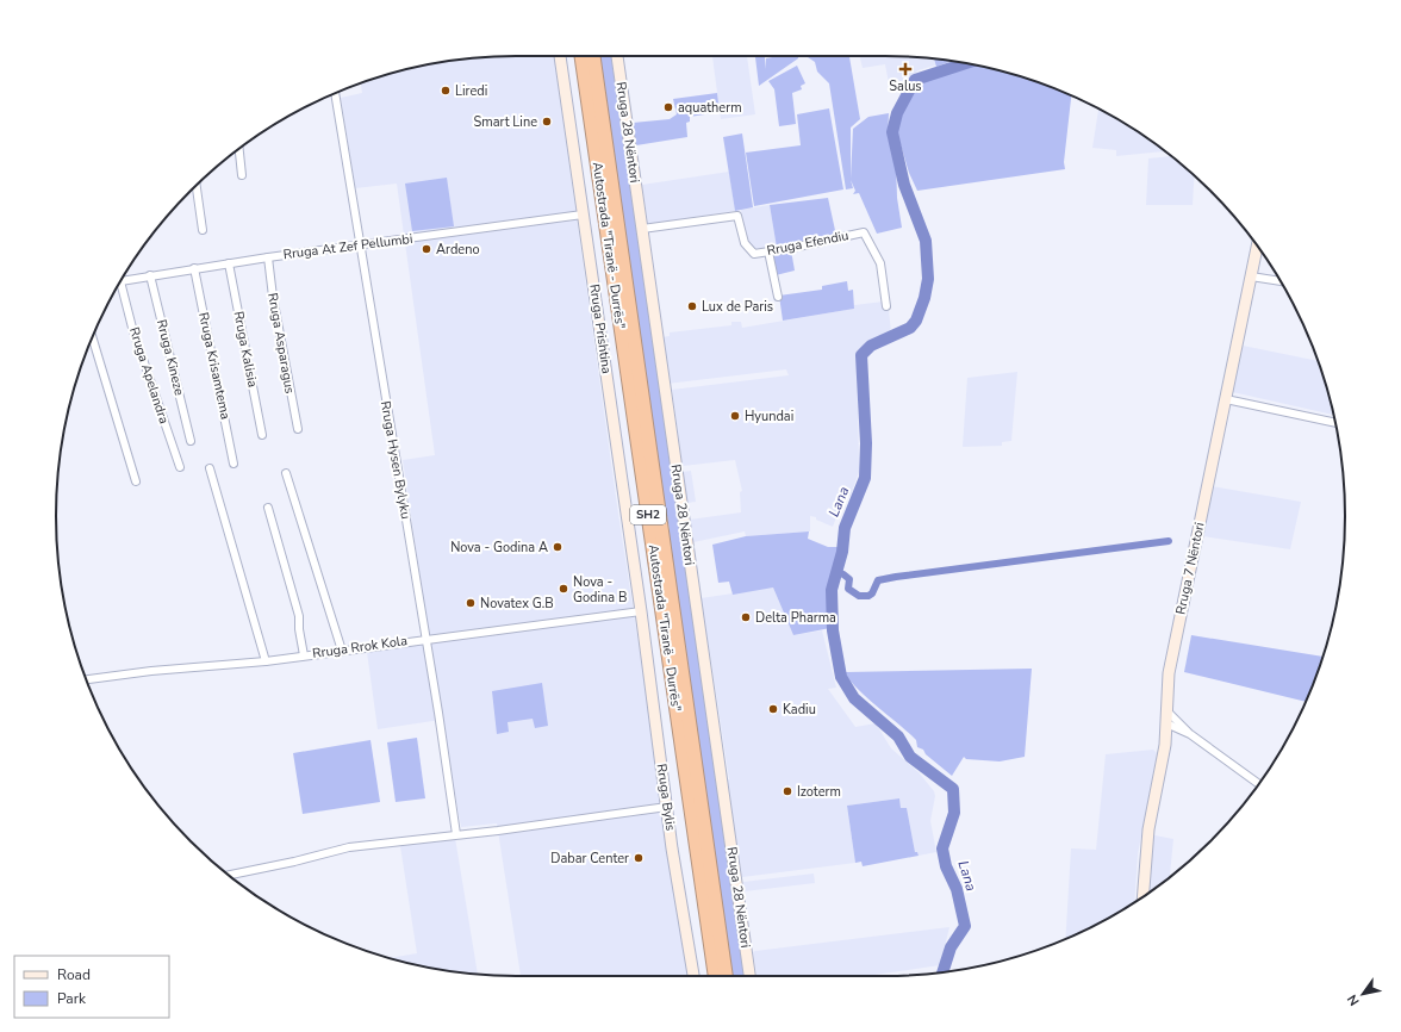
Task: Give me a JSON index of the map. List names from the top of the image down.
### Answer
{
  "streets": {
    "highway": ["Autostrada \"Tiranë - Durrës\"", "SH2"],
    "main road": [
      "Rruga 28 Nëntori",
      "Rruga Prishtina",
      "Rruga 7 Nëntori",
      "Rruga Bylis"
    ],
    "street": [
      "Rruga Efendiu",
      "Rruga At Zef Pellumbi",
      "Rruga Asparagus",
      "Rruga Kalisia",
      "Rruga Kineze",
      "Rruga Krisamtema",
      "Rruga Apelandra",
      "Rruga Hysen Bylyku",
      "Rruga Rrok Kola"
    ]
  },
  "crossings": [
    ["Rruga 28 Nëntori", "Rruga Efendiu"],
    ["Rruga At Zef Pellumbi", "Rruga Prishtina"],
    ["Rruga At Zef Pellumbi", "Rruga Asparagus"],
    ["Rruga At Zef Pellumbi", "Rruga Kalisia"],
    ["Rruga At Zef Pellumbi", "Rruga Kineze"],
    ["Rruga At Zef Pellumbi", "Rruga Krisamtema"],
    ["Rruga At Zef Pellumbi", "Rruga Hysen Bylyku"],
    ["Rruga Prishtina", "Rruga Rrok Kola"],
    ["Rruga Prishtina", "Rruga Bylis"],
    ["Rruga Hysen Bylyku", "Rruga Rrok Kola"],
    ["Rruga Rrok Kola", "Rruga Bylis"]
  ],
  "water": ["Lana"],
  "places": {
    "health": ["Salus"],
    "other": [
      "Liredi",
      "aquatherm",
      "Smart Line",
      "Ardeno",
      "Lux de Paris",
      "Hyundai",
      "Nova - Godina A",
      "Nova - Godina B",
      "Novatex G.B",
      "Delta Pharma",
      "Kadiu",
      "Izoterm",
      "Dabar Center"
    ]
  },
  "legend": ["Road", "Park"],
  "north": "bottom left"
}
